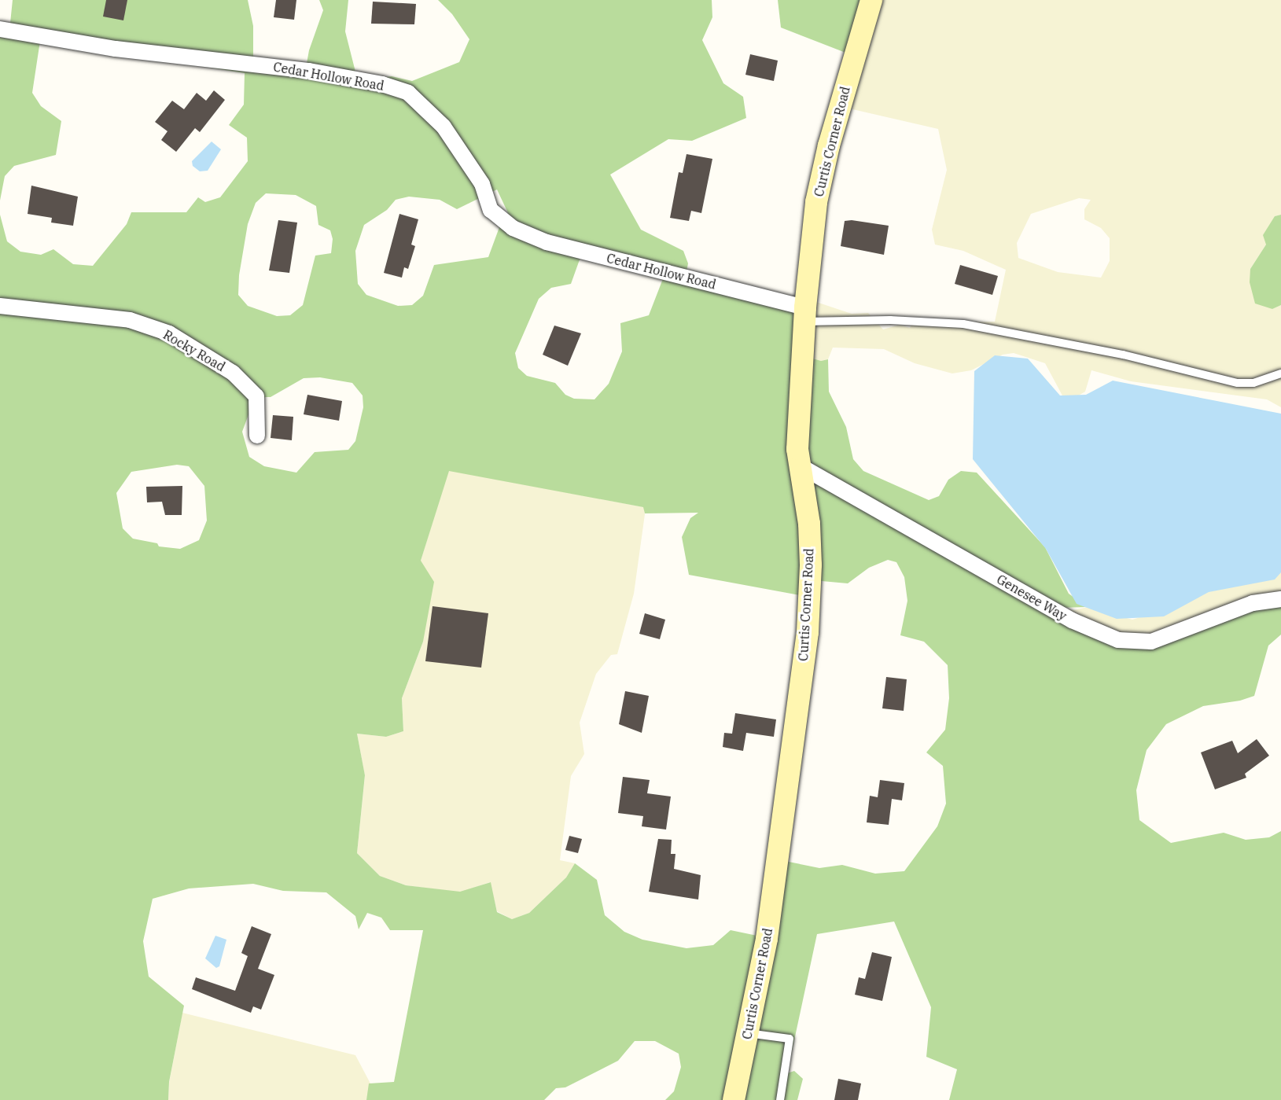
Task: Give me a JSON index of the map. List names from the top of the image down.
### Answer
{
  "streets": {
    "street": [
      "Cedar Hollow Road",
      "Curtis Corner Road",
      "Rocky Road",
      "Genesee Way"
    ]
  },
  "crossings": [
    ["Cedar Hollow Road", "Curtis Corner Road"],
    ["Curtis Corner Road", "Genesee Way"]
  ]
}
